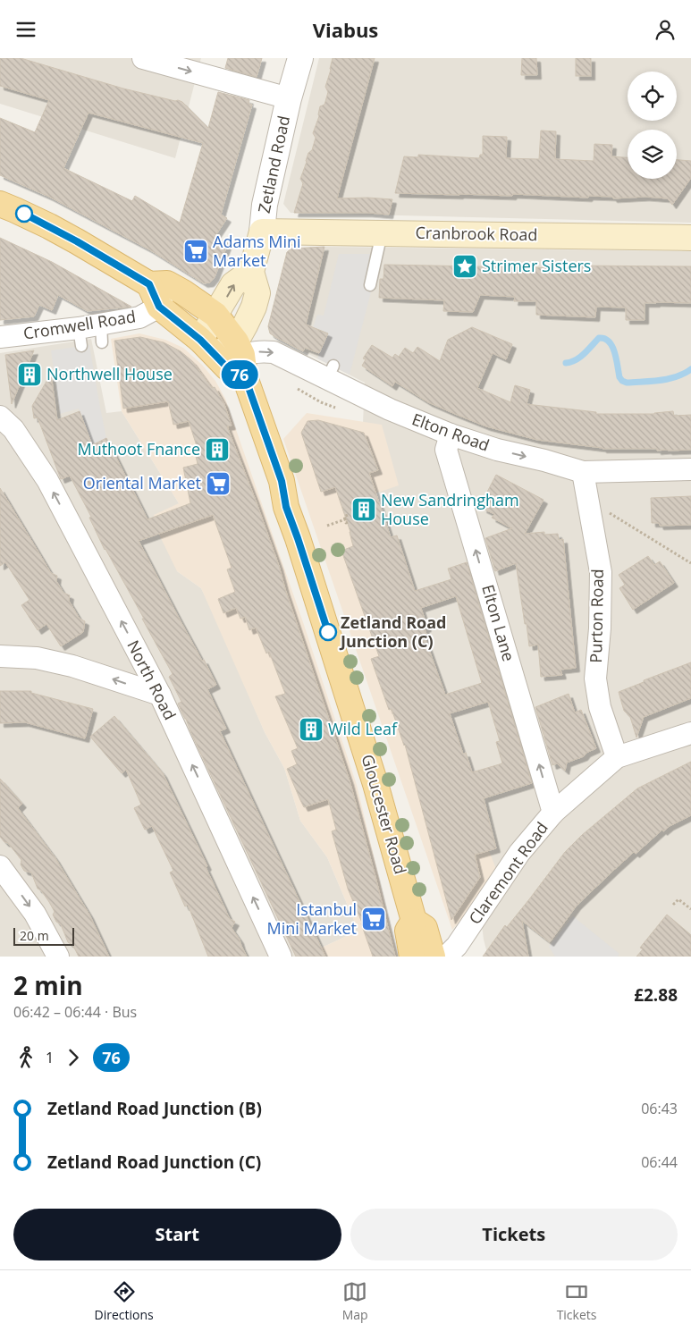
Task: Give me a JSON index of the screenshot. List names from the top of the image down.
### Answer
{
  "streets": {
    "main road": ["Zetland Road", "Cranbrook Road", "Gloucester Road"],
    "street": [
      "Cromwell Road",
      "Elton Road",
      "Purton Road",
      "Elton Lane",
      "North Road",
      "Claremont Road"
    ]
  },
  "crossings": [
    ["Zetland Road", "Cranbrook Road"],
    ["Elton Road", "Purton Road"],
    ["Elton Road", "Elton Lane"],
    ["Elton Road", "Gloucester Road"],
    ["Purton Road", "Claremont Road"],
    ["Elton Lane", "Claremont Road"]
  ],
  "one_way": ["Elton Road", "Elton Lane", "North Road"],
  "places": {
    "supermarket": ["Adams Mini Market", "Oriental Market", "Istanbul Mini Market"],
    "place": ["Strimer Sisters"],
    "building": [
      "Northwell House",
      "Muthoot Fnance",
      "New Sandringham House",
      "Wild Leaf"
    ],
    "other": ["Zetland Road Junction (C)"]
  },
  "lines": ["bus line 76"],
  "scale_bar": "20 m",
  "page": {
    "header": "Viabus",
    "on_map": "76",
    "scale": "20 m",
    "heading": ["2 min", "06:42 – 06:44 · Bus", "£2.88"],
    "legs": ["1", "76"],
    "list": [
      {
        "name": "Zetland Road Junction (B)",
        "value": "06:43"
      },
      {
        "name": "Zetland Road Junction (C)",
        "value": "06:44"
      }
    ],
    "buttons": ["Start", "Tickets"],
    "tabs": ["Directions", "Map", "Tickets"]
  }
}
